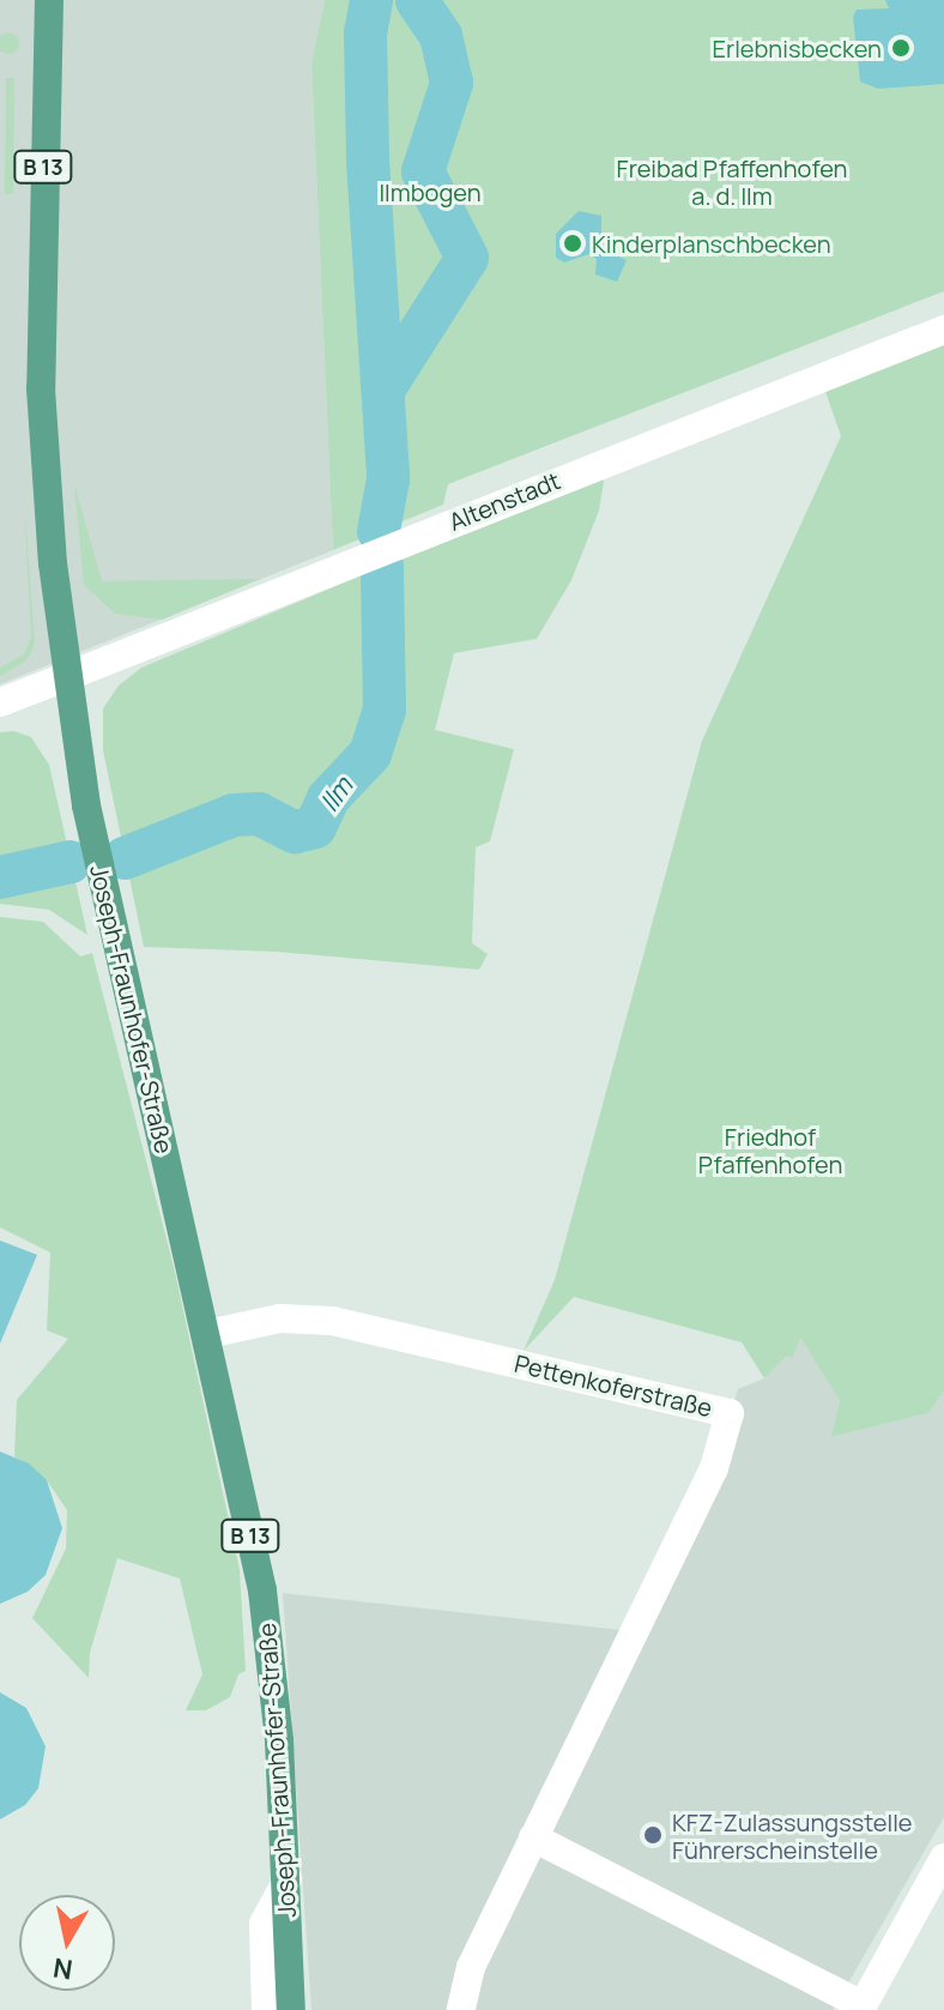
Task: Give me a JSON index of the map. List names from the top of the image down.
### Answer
{
  "streets": {
    "main road": ["B 13", "Joseph-Fraunhofer-Straße"],
    "street": ["Altenstadt", "Pettenkoferstraße"]
  },
  "crossings": [
    ["Altenstadt", "Joseph-Fraunhofer-Straße"],
    ["Joseph-Fraunhofer-Straße", "Pettenkoferstraße"]
  ],
  "water": ["Ilm"],
  "parks": ["Freibad Pfaffenhofen a. d. Ilm", "Ilmbogen", "Friedhof Pfaffenhofen"],
  "places": ["Erlebnisbecken", "Kinderplanschbecken", "KFZ-Zulassungsstelle Führerscheinstelle"],
  "north": "bottom"
}
